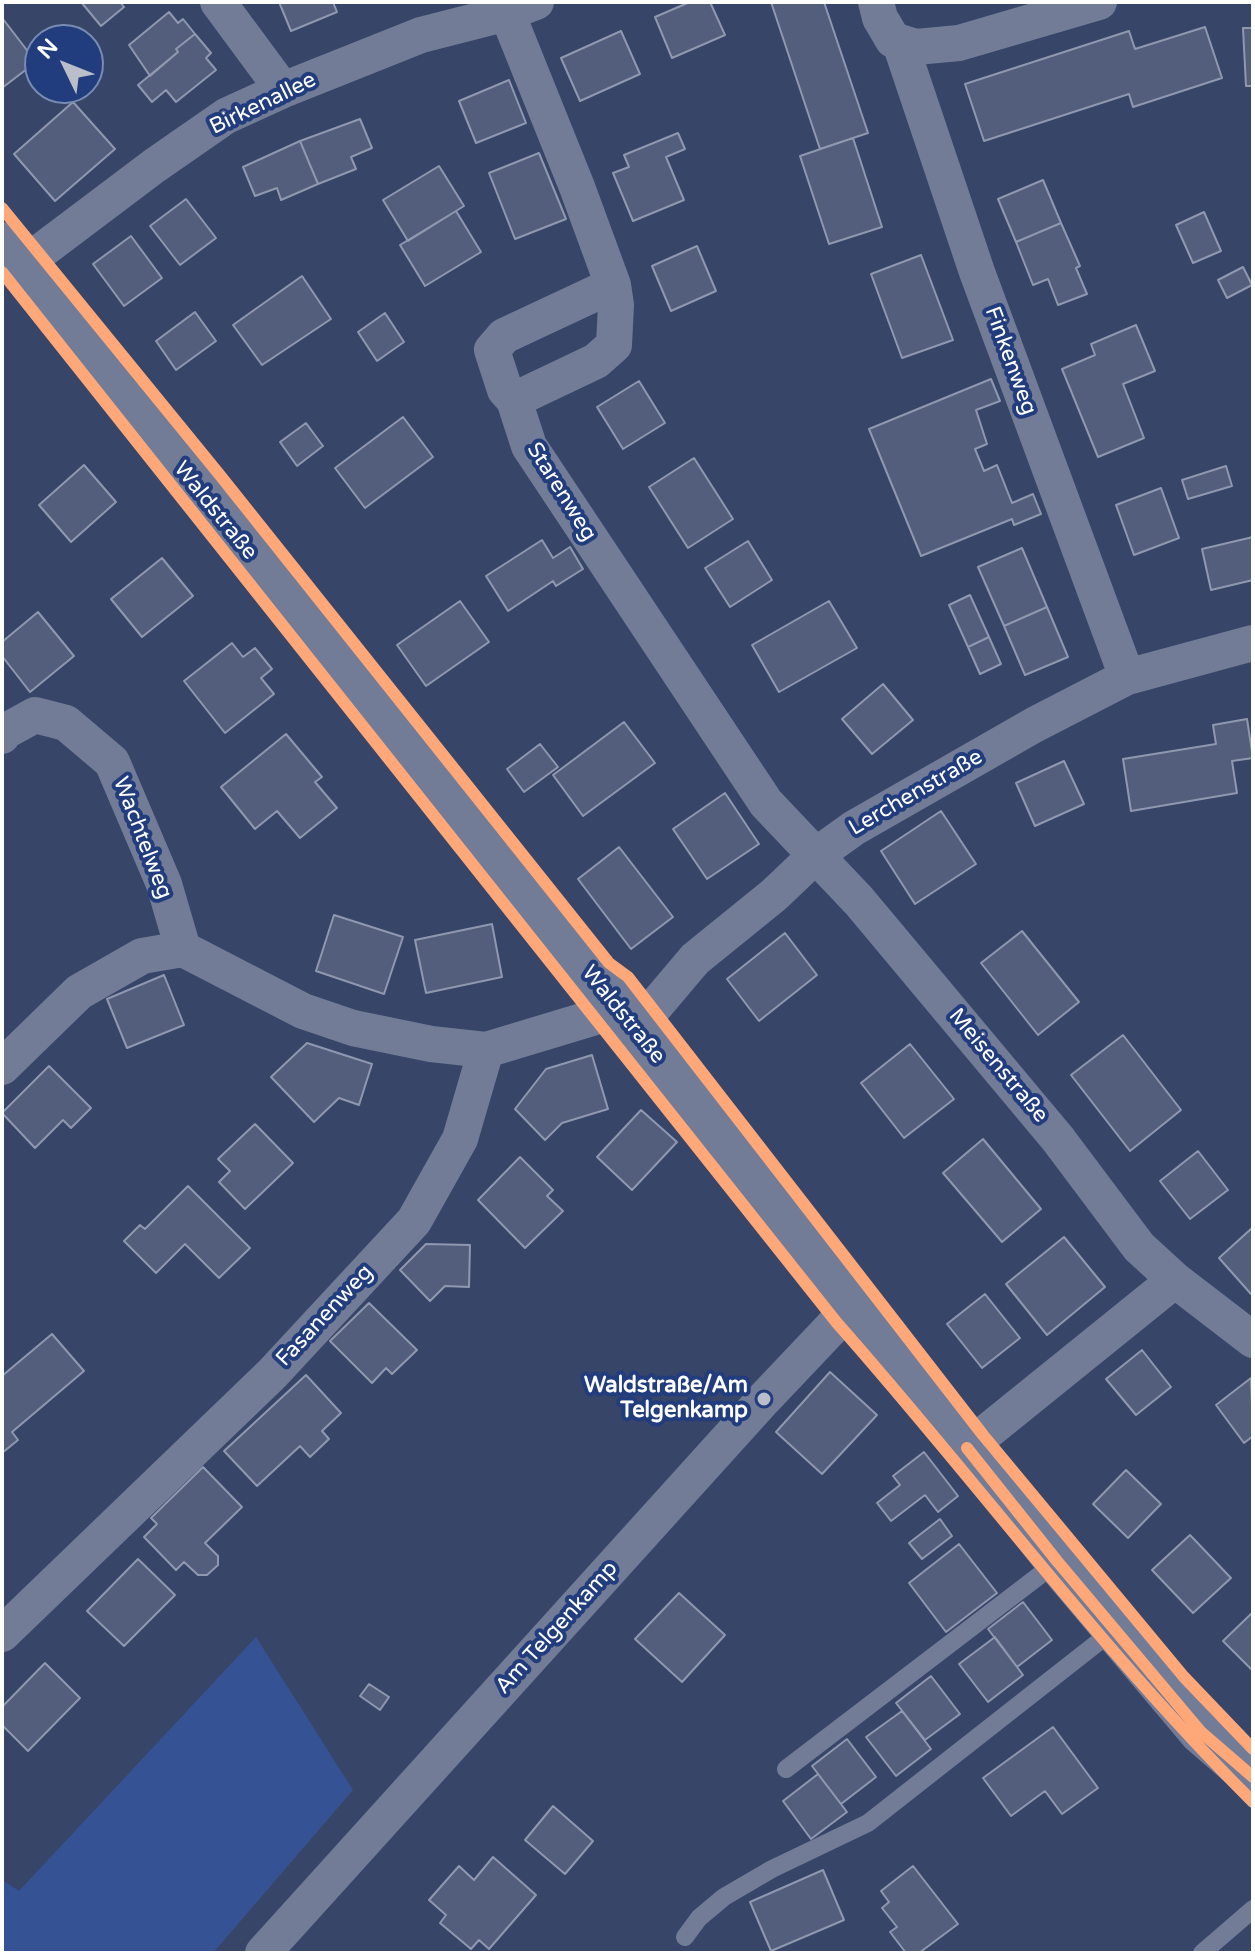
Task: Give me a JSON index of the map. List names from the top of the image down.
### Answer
{
  "streets": {
    "street": [
      "Birkenallee",
      "Finkenweg",
      "Starenweg",
      "Waldstraße",
      "Lerchenstraße",
      "Wachtelweg",
      "Meisenstraße",
      "Fasanenweg",
      "Am Telgenkamp"
    ]
  },
  "crossings": [
    ["Birkenallee", "Waldstraße"],
    ["Finkenweg", "Lerchenstraße"],
    ["Starenweg", "Lerchenstraße"],
    ["Starenweg", "Meisenstraße"],
    ["Waldstraße", "Lerchenstraße"],
    ["Waldstraße", "Am Telgenkamp"],
    ["Lerchenstraße", "Meisenstraße"]
  ],
  "places": ["Waldstraße/Am Telgenkamp"],
  "north": "top left"
}
